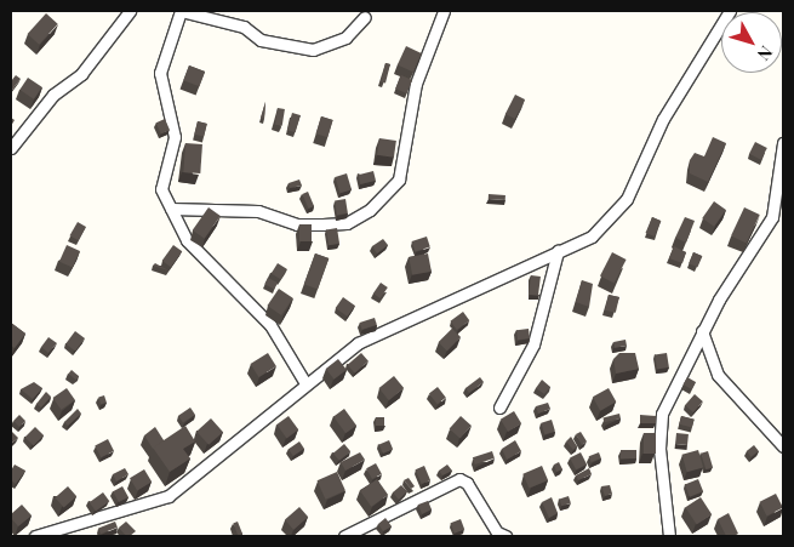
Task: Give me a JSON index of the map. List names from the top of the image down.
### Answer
{
  "north": "bottom right"
}
